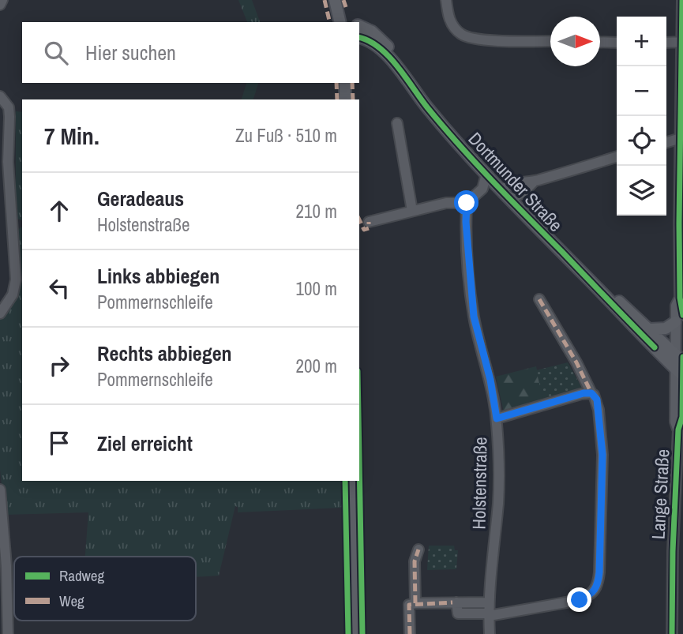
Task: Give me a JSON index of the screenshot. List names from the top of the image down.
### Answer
{
  "streets": {
    "main road": ["Dortmunder Straße"],
    "street": ["Holstenstraße", "Lange Straße"]
  },
  "crossings": [
    ["Dortmunder Straße", "Lange Straße"]
  ],
  "legend": ["Radweg", "Weg"],
  "north": "right",
  "page": {
    "map_buttons": ["+", "−"],
    "search": "Hier suchen",
    "heading": ["7 Min.", "Zu Fuß · 510 m"],
    "list": [
      ["Geradeaus", "Holstenstraße", "210 m"],
      ["Links abbiegen", "Pommernschleife", "100 m"],
      ["Rechts abbiegen", "Pommernschleife", "200 m"],
      "Ziel erreicht"
    ]
  }
}
